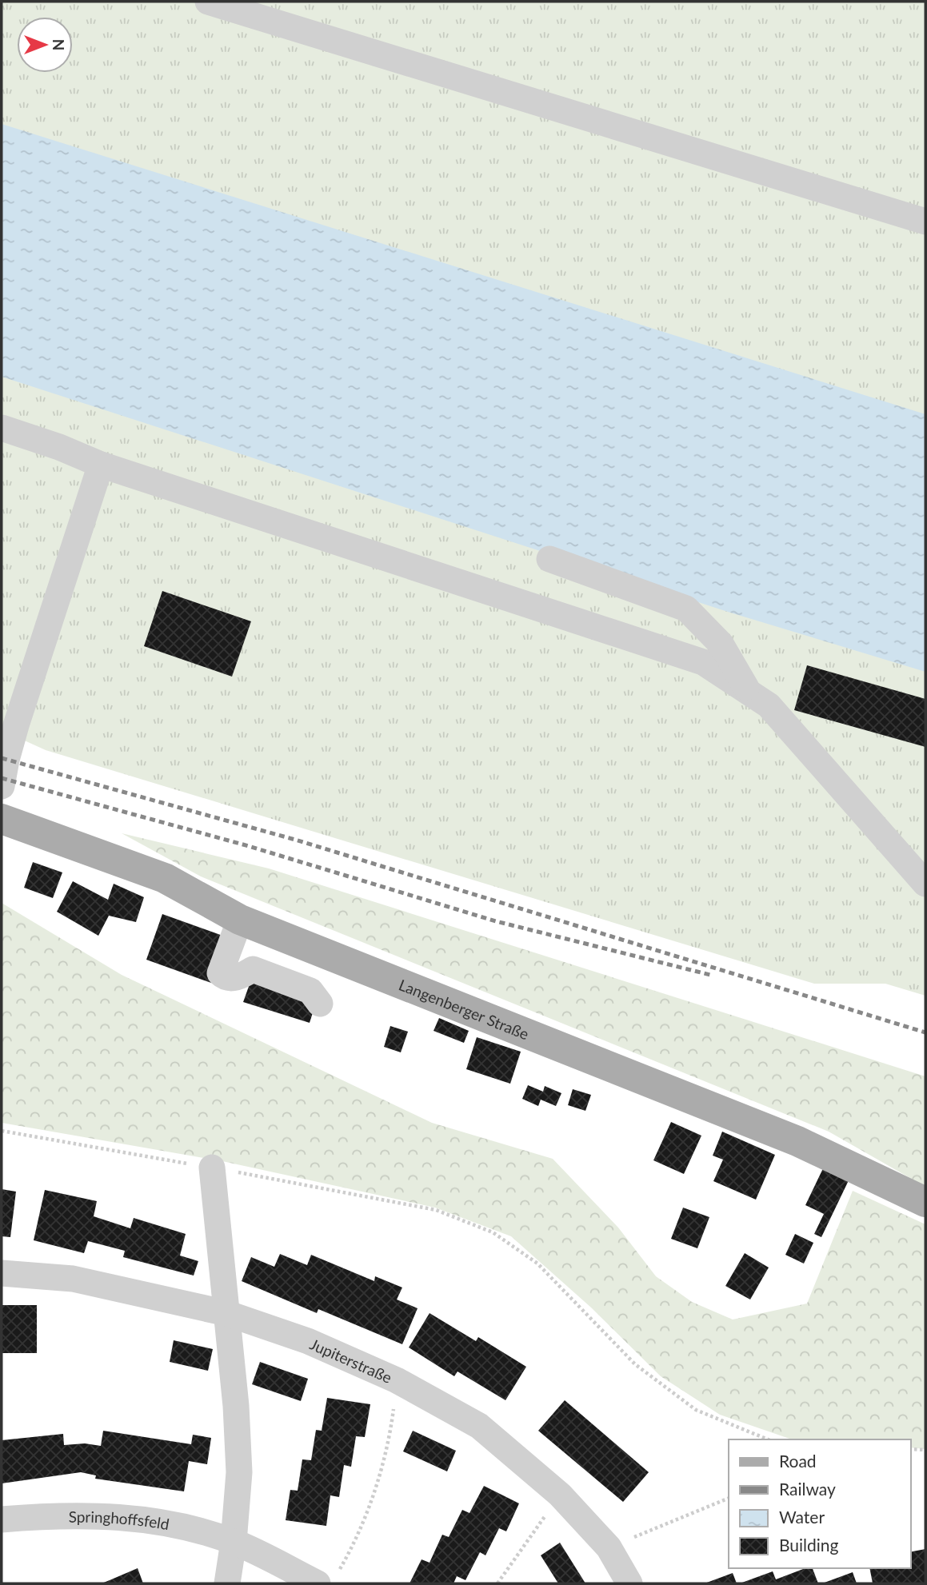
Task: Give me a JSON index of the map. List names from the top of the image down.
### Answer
{
  "streets": {
    "main road": ["Langenberger Straße"],
    "street": ["Jupiterstraße", "Springhoffsfeld"]
  },
  "legend": [
    "Road",
    "Railway",
    "Water",
    "Building"
  ],
  "north": "right"
}
